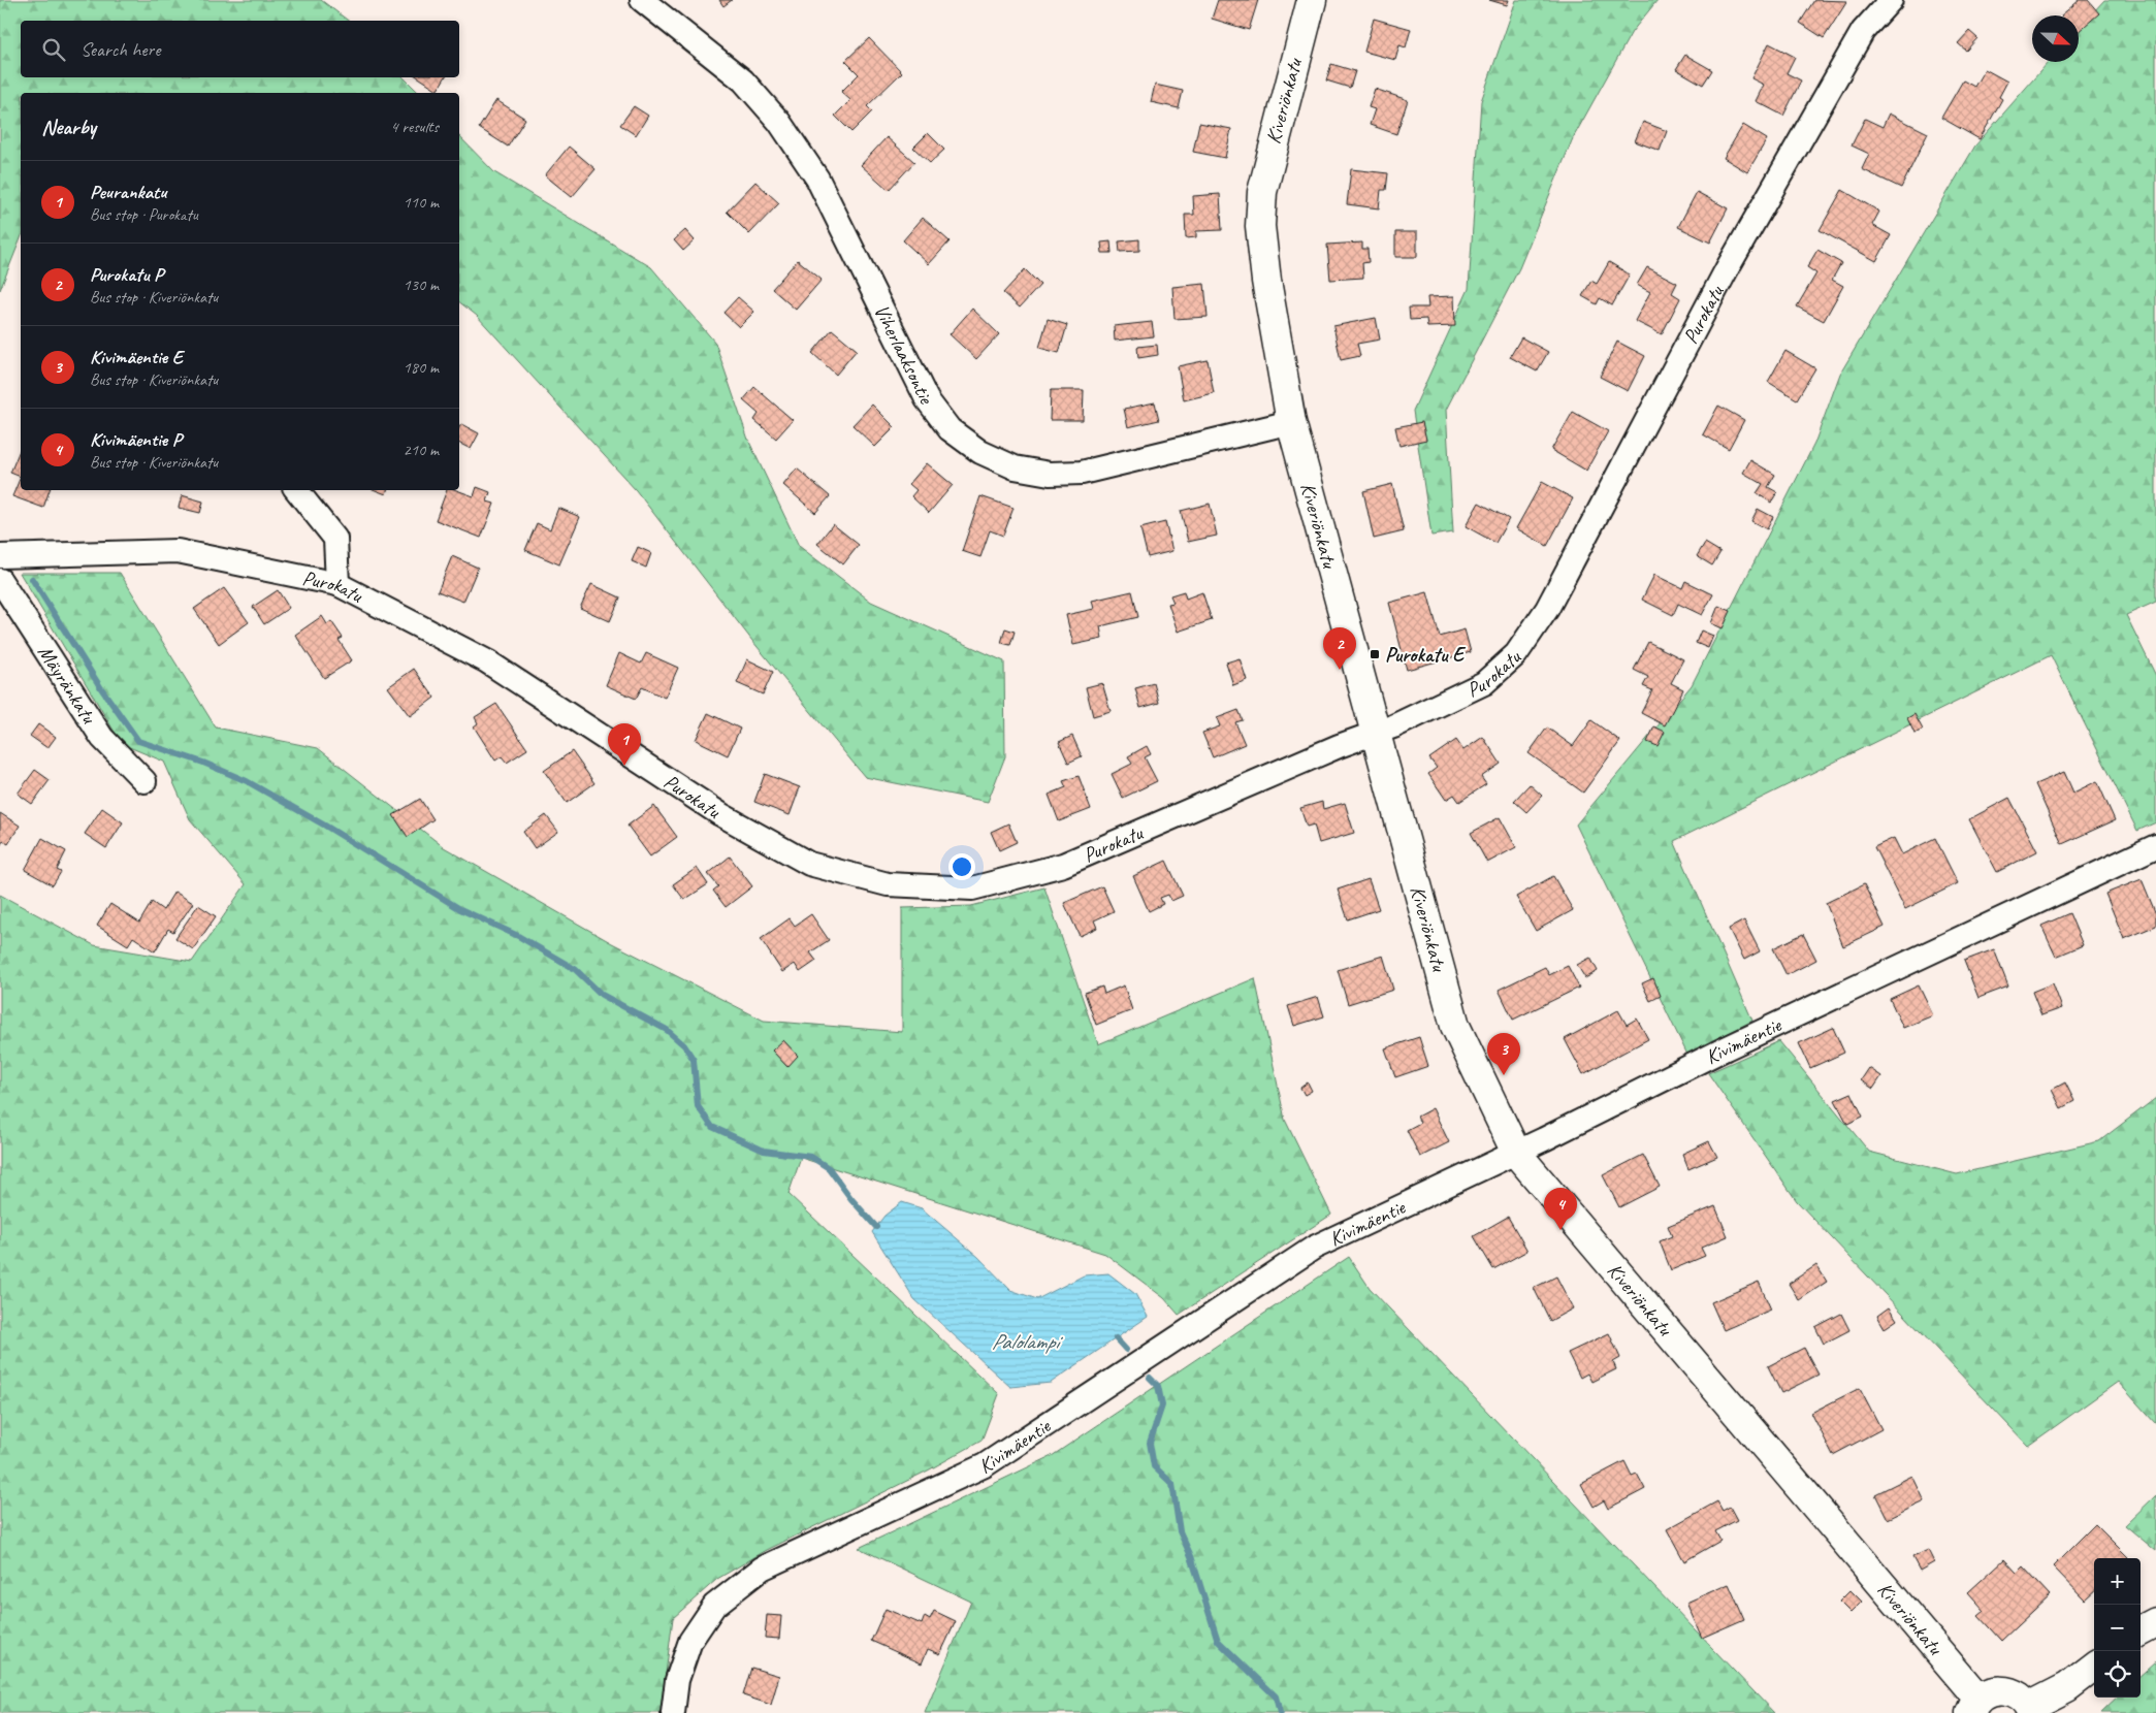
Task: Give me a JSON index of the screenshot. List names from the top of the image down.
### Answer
{
  "streets": {
    "street": [
      "Kiveriönkatu",
      "Purokatu",
      "Viherlaaksontie",
      "Mäyränkatu",
      "Kivimäentie"
    ]
  },
  "crossings": [
    ["Kiveriönkatu", "Purokatu"],
    ["Kiveriönkatu", "Viherlaaksontie"],
    ["Kiveriönkatu", "Kivimäentie"]
  ],
  "water": ["Palolampi"],
  "places": {
    "transit": ["Purokatu E"]
  },
  "north": "right",
  "page": {
    "search": "Search here",
    "heading": ["Nearby", "4 results"],
    "list": [
      {
        "mark": "1",
        "name": "Peurankatu",
        "note": "Bus stop · Purokatu",
        "value": "110 m"
      },
      {
        "mark": "2",
        "name": "Purokatu P",
        "note": "Bus stop · Kiveriönkatu",
        "value": "130 m"
      },
      {
        "mark": "3",
        "name": "Kivimäentie E",
        "note": "Bus stop · Kiveriönkatu",
        "value": "180 m"
      },
      {
        "mark": "4",
        "name": "Kivimäentie P",
        "note": "Bus stop · Kiveriönkatu",
        "value": "210 m"
      }
    ],
    "pins": [
      "2",
      "1",
      "3",
      "4"
    ],
    "map_buttons": ["+", "−"]
  }
}
